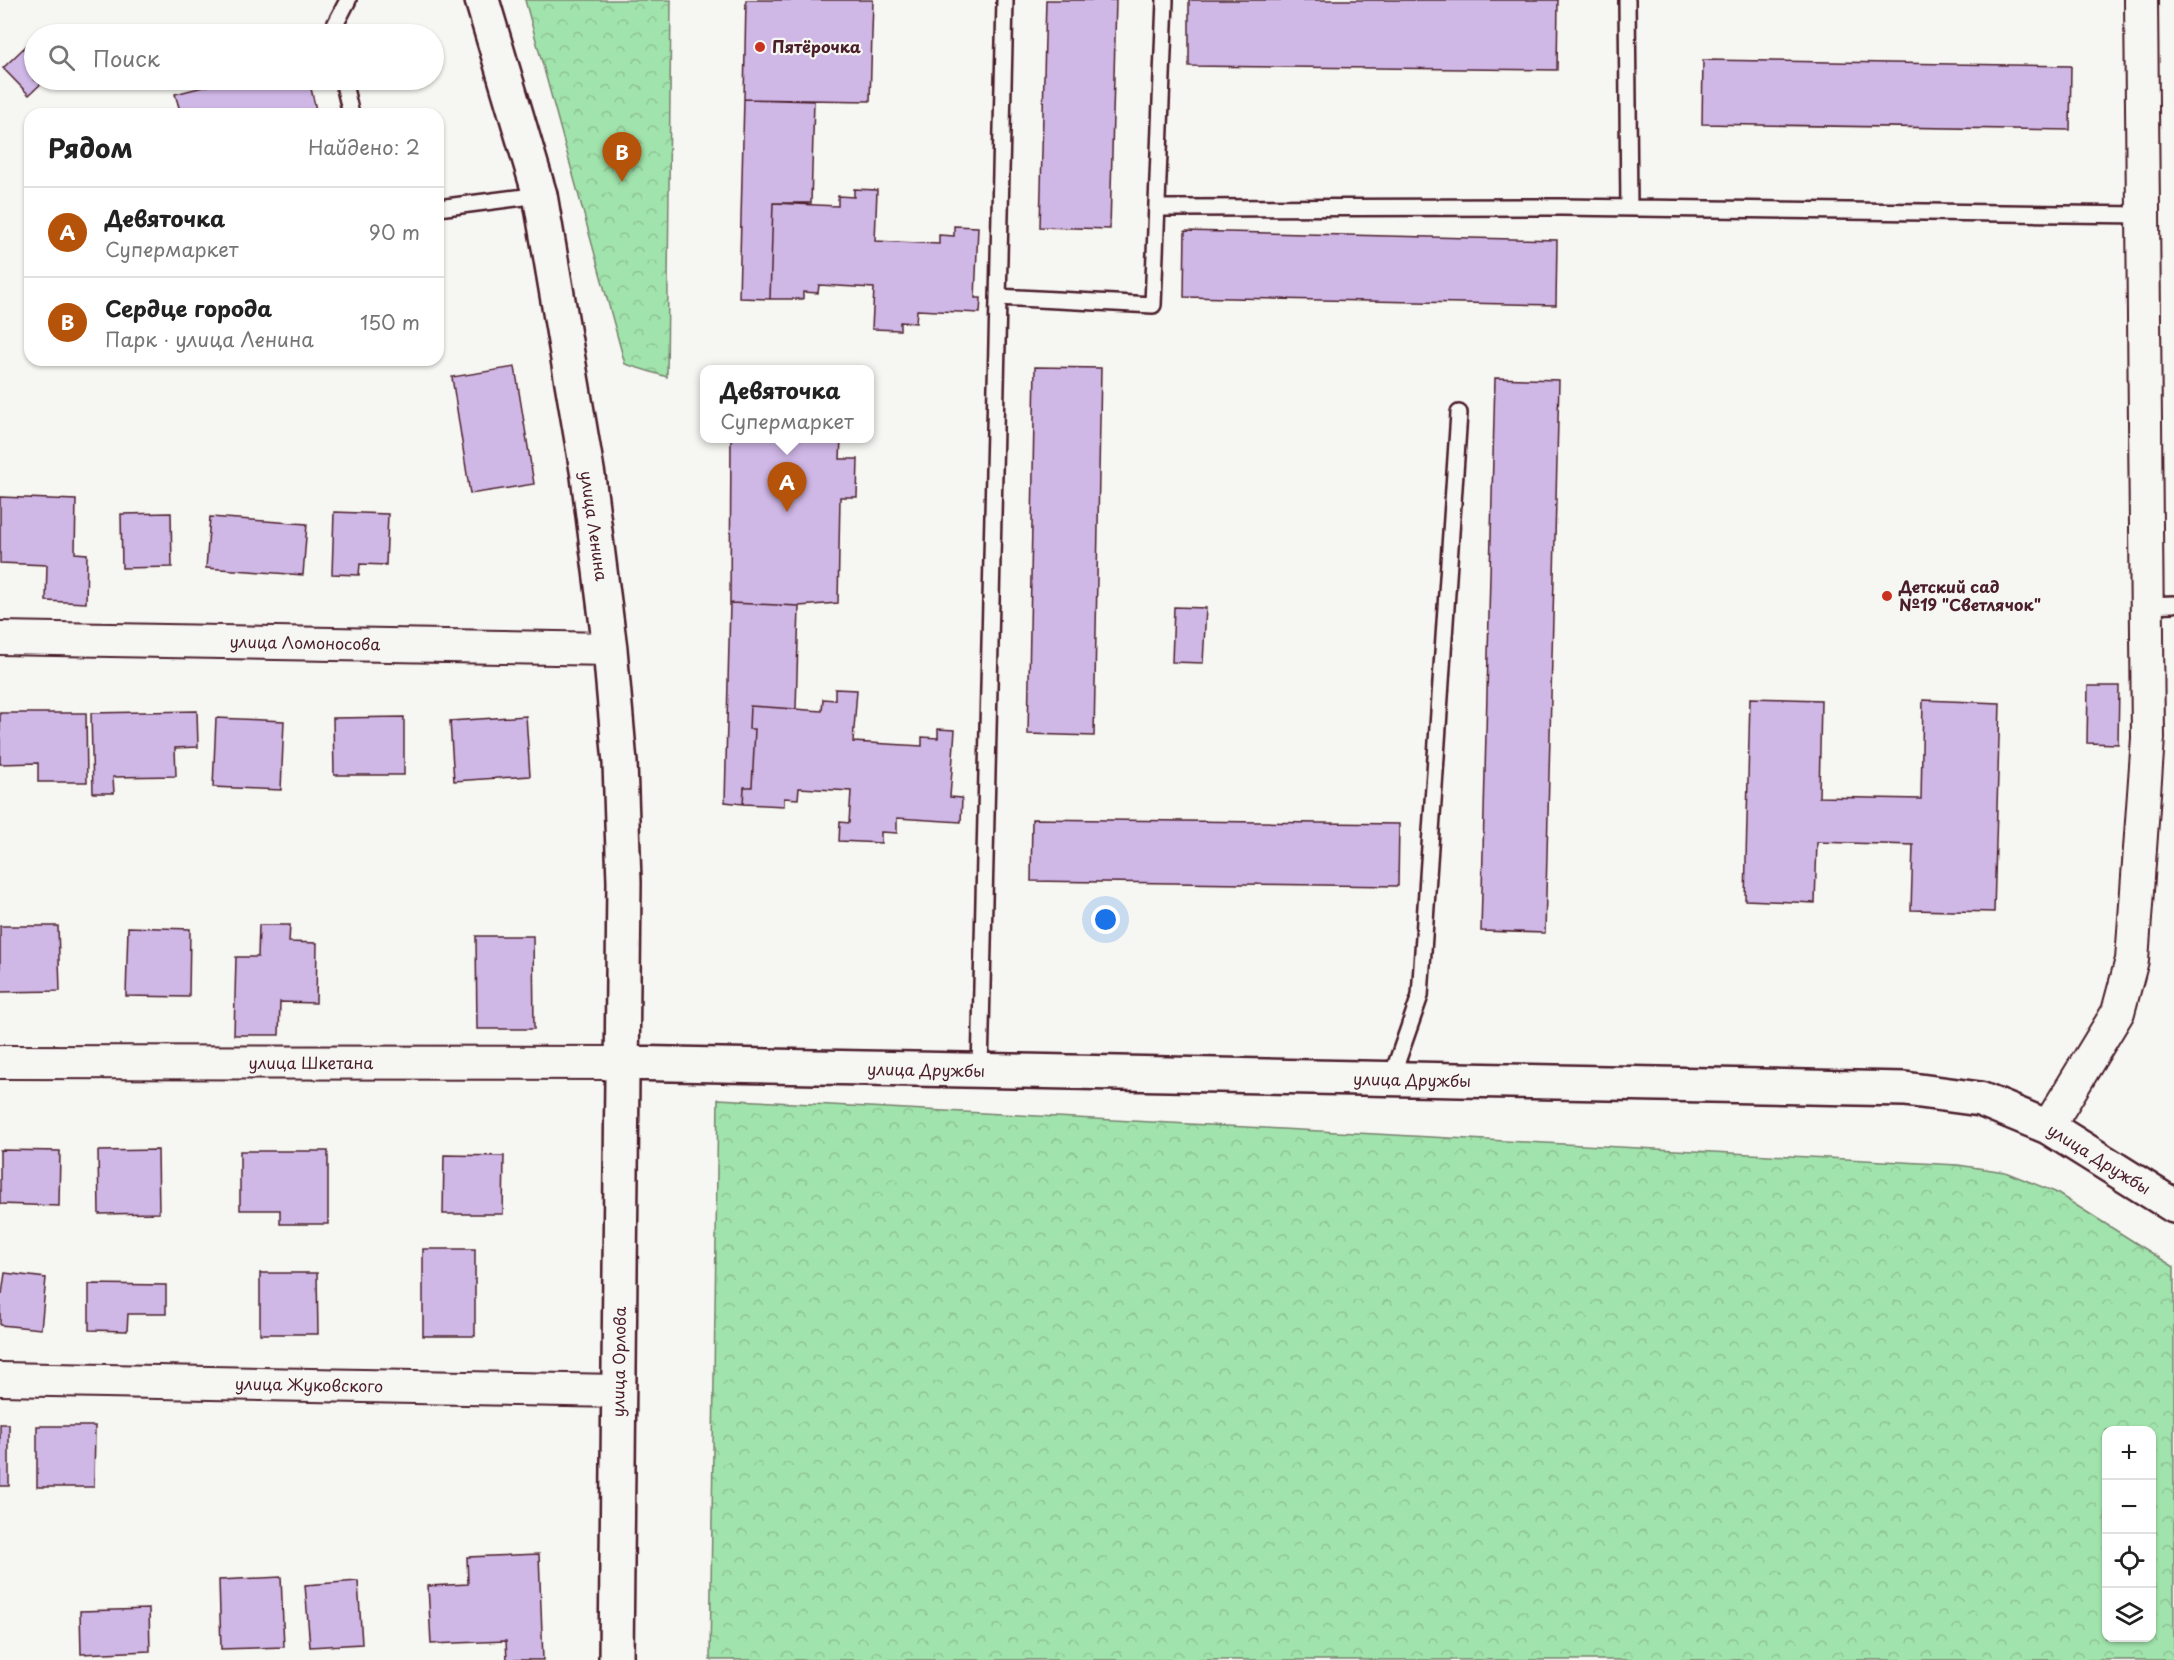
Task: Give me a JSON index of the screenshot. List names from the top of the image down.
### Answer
{
  "streets": {
    "street": [
      "улица Ленина",
      "улица Ломоносова",
      "улица Шкетана",
      "улица Дружбы",
      "улица Орлова",
      "улица Жуковского"
    ]
  },
  "crossings": [
    ["улица Ленина", "улица Ломоносова"],
    ["улица Ленина", "улица Шкетана"],
    ["улица Ленина", "улица Дружбы"],
    ["улица Ленина", "улица Орлова"],
    ["улица Шкетана", "улица Дружбы"],
    ["улица Шкетана", "улица Орлова"],
    ["улица Дружбы", "улица Орлова"],
    ["улица Орлова", "улица Жуковского"]
  ],
  "places": ["Пятёрочка", "Детский сад №19 \"Светлячок\""],
  "page": {
    "search": "Поиск",
    "heading": ["Рядом", "Найдено: 2"],
    "pins": ["B", "A"],
    "list": [
      {
        "mark": "A",
        "name": "Девяточка",
        "note": "Супермаркет",
        "value": "90 m"
      },
      {
        "mark": "B",
        "name": "Сердце города",
        "note": "Парк · улица Ленина",
        "value": "150 m"
      }
    ],
    "popup": ["Девяточка", "Супермаркет"],
    "map_buttons": ["+", "−"]
  }
}
